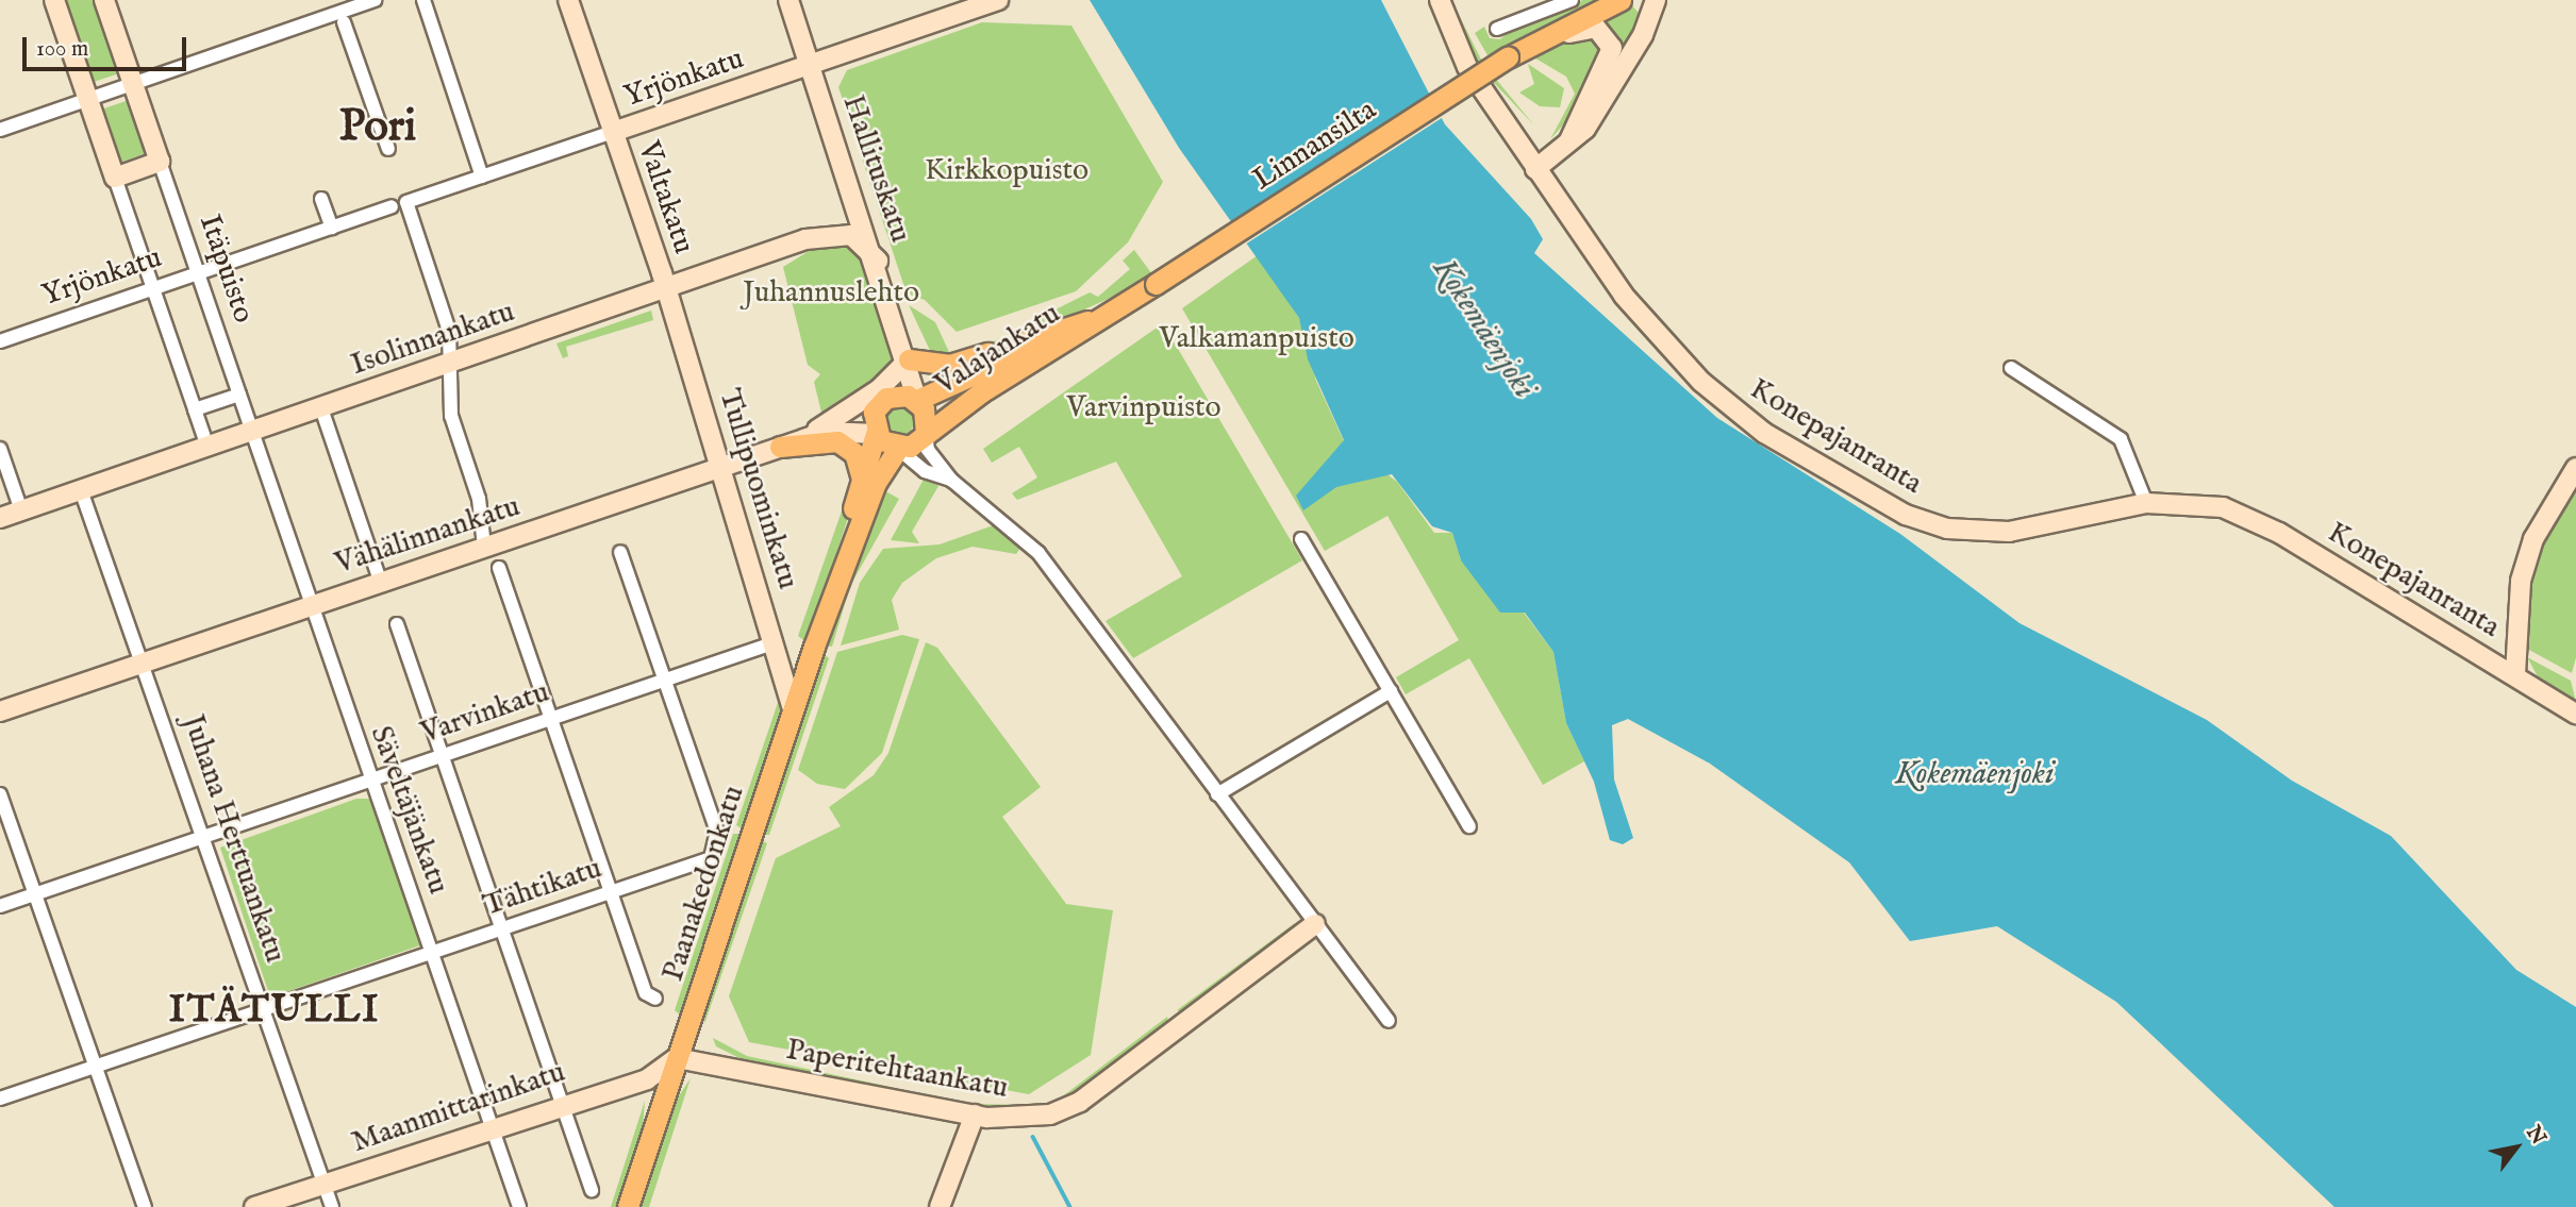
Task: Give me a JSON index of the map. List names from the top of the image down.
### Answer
{
  "streets": {
    "main road": ["Linnansilta", "Valajankatu", "Paanakedonkatu"],
    "street": [
      "Yrjönkatu",
      "Hallituskatu",
      "Valtakatu",
      "Itäpuisto",
      "Isolinnankatu",
      "Konepajanranta",
      "Tullipuominkatu",
      "Vähälinnankatu",
      "Varvinkatu",
      "Säveltäjänkatu",
      "Juhana Herttuankatu",
      "Tähtikatu",
      "Paperitehtaankatu",
      "Maanmittarinkatu"
    ]
  },
  "crossings": [
    ["Yrjönkatu", "Hallituskatu"],
    ["Yrjönkatu", "Valtakatu"],
    ["Yrjönkatu", "Itäpuisto"],
    ["Yrjönkatu", "Isolinnankatu"],
    ["Linnansilta", "Valajankatu"],
    ["Hallituskatu", "Isolinnankatu"],
    ["Hallituskatu", "Valajankatu"],
    ["Hallituskatu", "Vähälinnankatu"],
    ["Hallituskatu", "Paanakedonkatu"],
    ["Valtakatu", "Isolinnankatu"],
    ["Valtakatu", "Tullipuominkatu"],
    ["Itäpuisto", "Isolinnankatu"],
    ["Itäpuisto", "Säveltäjänkatu"],
    ["Isolinnankatu", "Tullipuominkatu"],
    ["Isolinnankatu", "Säveltäjänkatu"],
    ["Isolinnankatu", "Juhana Herttuankatu"],
    ["Valajankatu", "Vähälinnankatu"],
    ["Valajankatu", "Paanakedonkatu"],
    ["Tullipuominkatu", "Vähälinnankatu"],
    ["Tullipuominkatu", "Varvinkatu"],
    ["Tullipuominkatu", "Paanakedonkatu"],
    ["Vähälinnankatu", "Säveltäjänkatu"],
    ["Vähälinnankatu", "Juhana Herttuankatu"],
    ["Vähälinnankatu", "Paanakedonkatu"],
    ["Varvinkatu", "Säveltäjänkatu"],
    ["Varvinkatu", "Juhana Herttuankatu"],
    ["Varvinkatu", "Tähtikatu"],
    ["Säveltäjänkatu", "Tähtikatu"],
    ["Säveltäjänkatu", "Maanmittarinkatu"],
    ["Juhana Herttuankatu", "Tähtikatu"],
    ["Juhana Herttuankatu", "Maanmittarinkatu"],
    ["Paanakedonkatu", "Paperitehtaankatu"],
    ["Paanakedonkatu", "Maanmittarinkatu"],
    ["Paperitehtaankatu", "Maanmittarinkatu"]
  ],
  "districts": ["Pori", "ITÄTULLI"],
  "water": ["Kokemäenjoki"],
  "parks": [
    "Kirkkopuisto",
    "Juhannuslehto",
    "Valkamanpuisto",
    "Varvinpuisto"
  ],
  "scale_bar": "100 m",
  "north": "top right"
}
